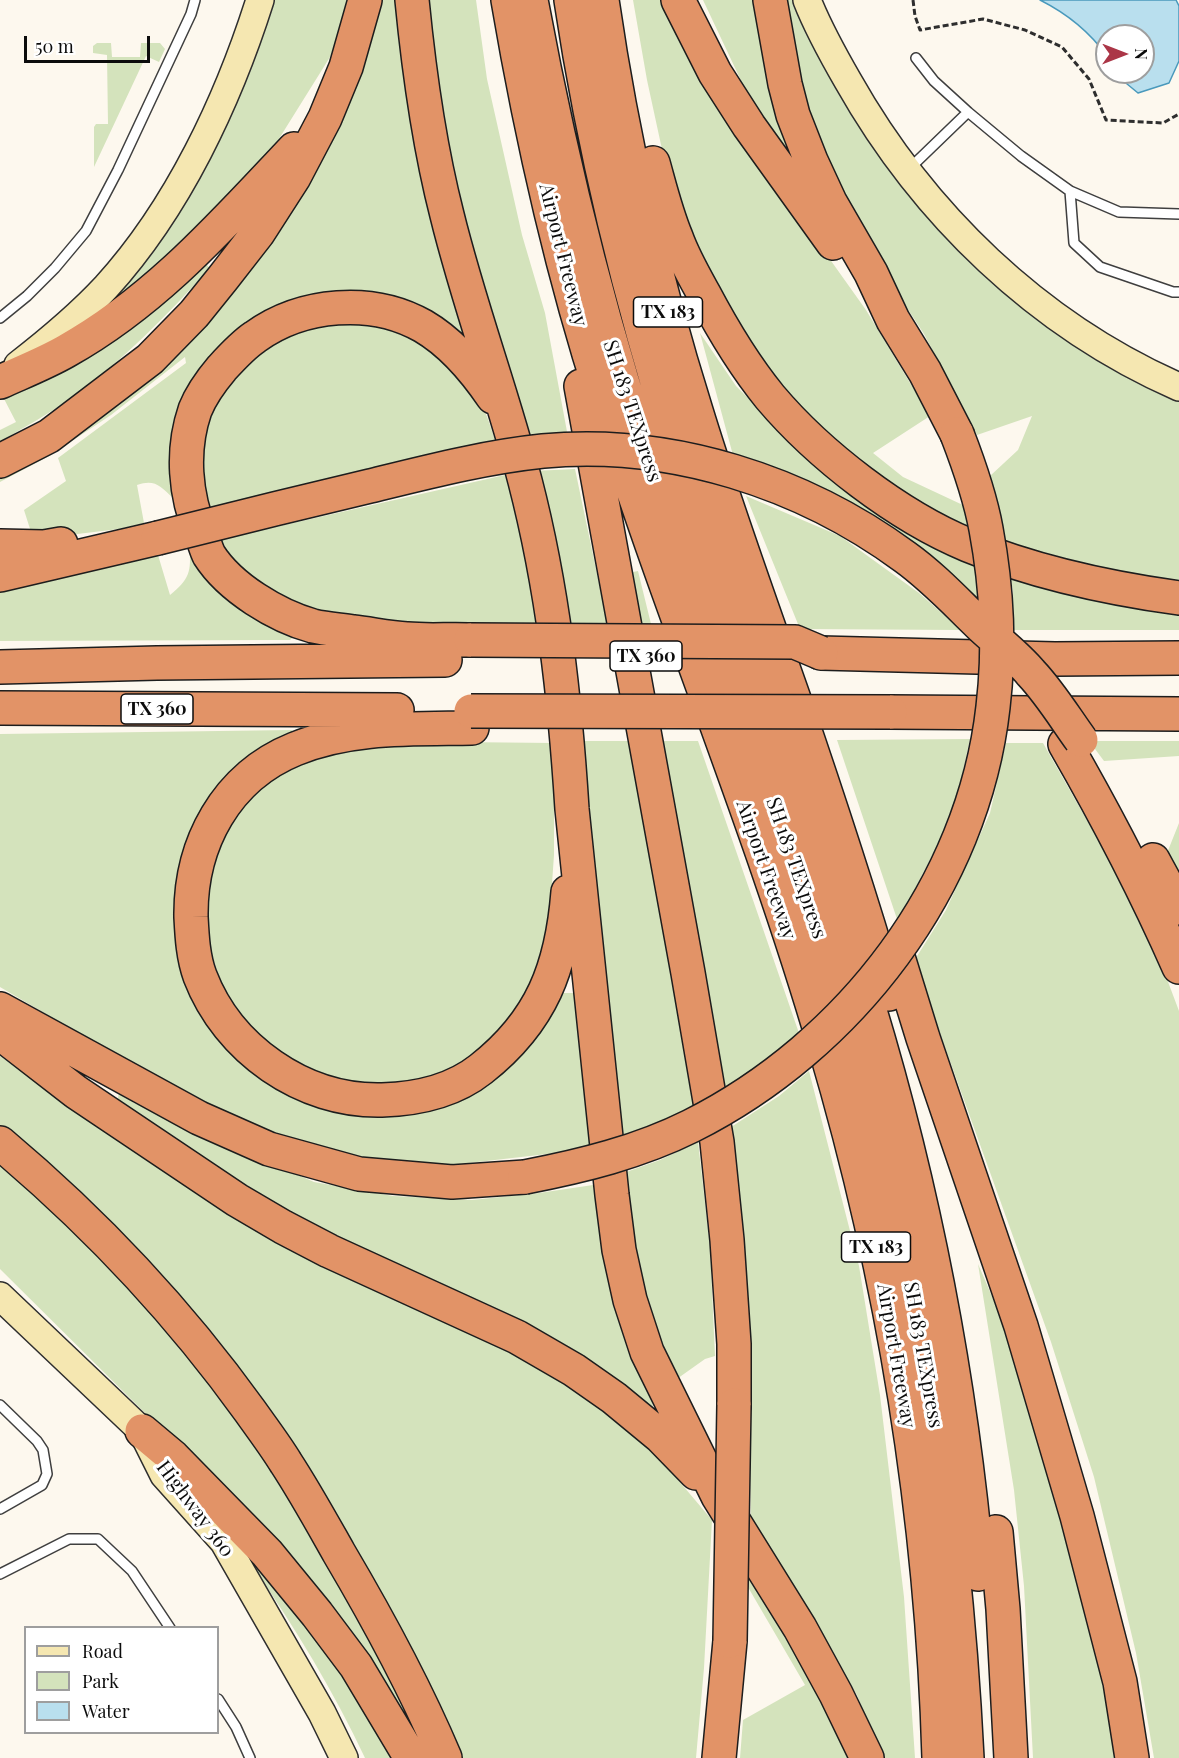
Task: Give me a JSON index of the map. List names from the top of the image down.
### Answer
{
  "streets": {
    "highway": [
      "Airport Freeway",
      "TX 183",
      "SH 183 TEXpress",
      "TX 360"
    ],
    "main road": ["Highway 360"]
  },
  "legend": ["Road", "Park", "Water"],
  "scale_bar": "50 m",
  "north": "right"
}
